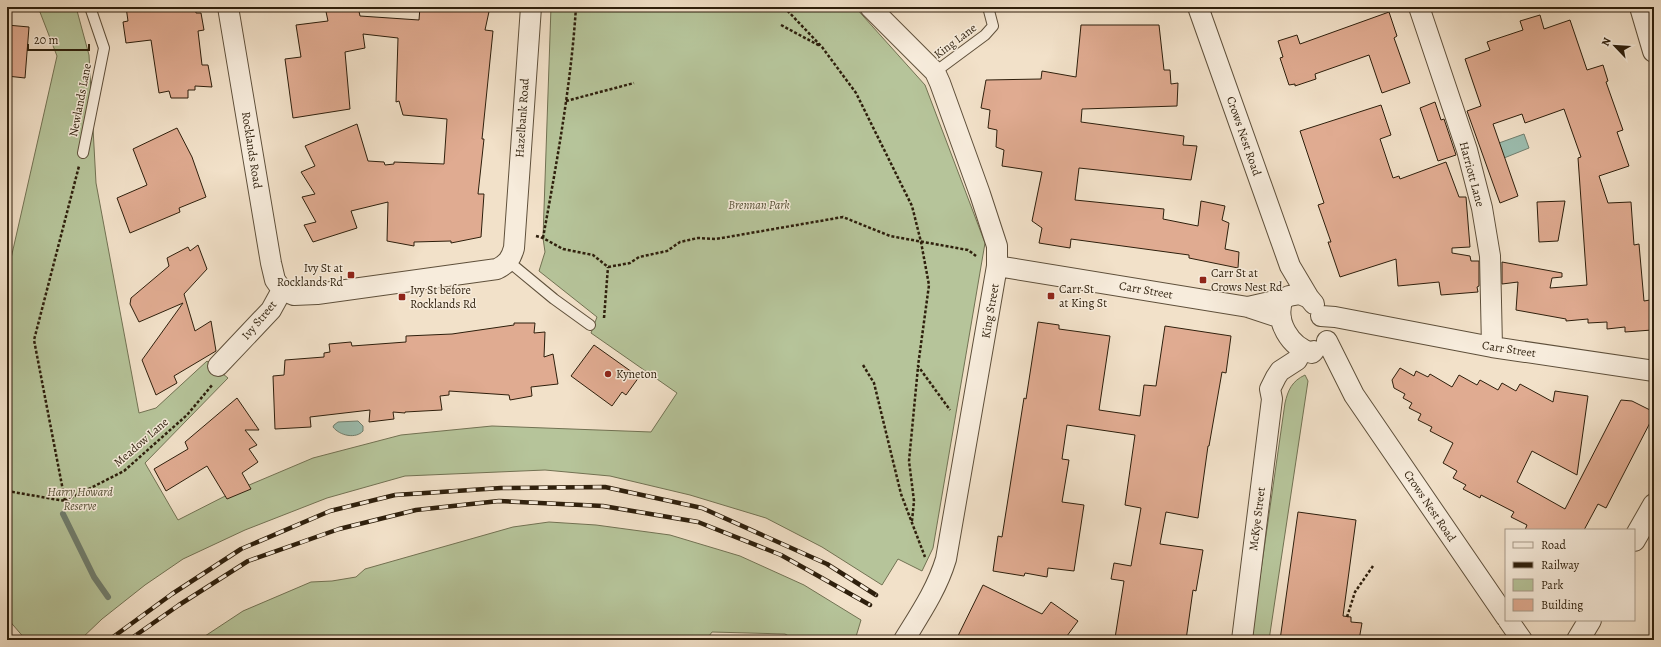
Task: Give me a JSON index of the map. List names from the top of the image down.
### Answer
{
  "streets": {
    "street": [
      "Hazelbank Road",
      "Crows Nest Road",
      "Rocklands Road",
      "Harriott Lane",
      "Carr Street",
      "King Street",
      "Ivy Street",
      "McKye Street"
    ],
    "lane": ["King Lane", "Newlands Lane"],
    "path": ["Meadow Lane"]
  },
  "crossings": [
    ["King Lane", "King Street"],
    ["Hazelbank Road", "Ivy Street"],
    ["Crows Nest Road", "Carr Street"],
    ["Crows Nest Road", "McKye Street"],
    ["Rocklands Road", "Ivy Street"],
    ["Harriott Lane", "Carr Street"],
    ["Carr Street", "King Street"],
    ["Carr Street", "McKye Street"],
    ["Ivy Street", "Meadow Lane"]
  ],
  "parks": ["Brennan Park", "Harry Howard Reserve"],
  "places": {
    "transit": [
      "Ivy St at Rocklands Rd",
      "Carr St at Crows Nest Rd",
      "Carr St at King St",
      "Ivy St before Rocklands Rd"
    ],
    "other": ["Kyneton"]
  },
  "legend": [
    "Road",
    "Railway",
    "Park",
    "Building"
  ],
  "scale_bar": "20 m",
  "north": "top left"
}
